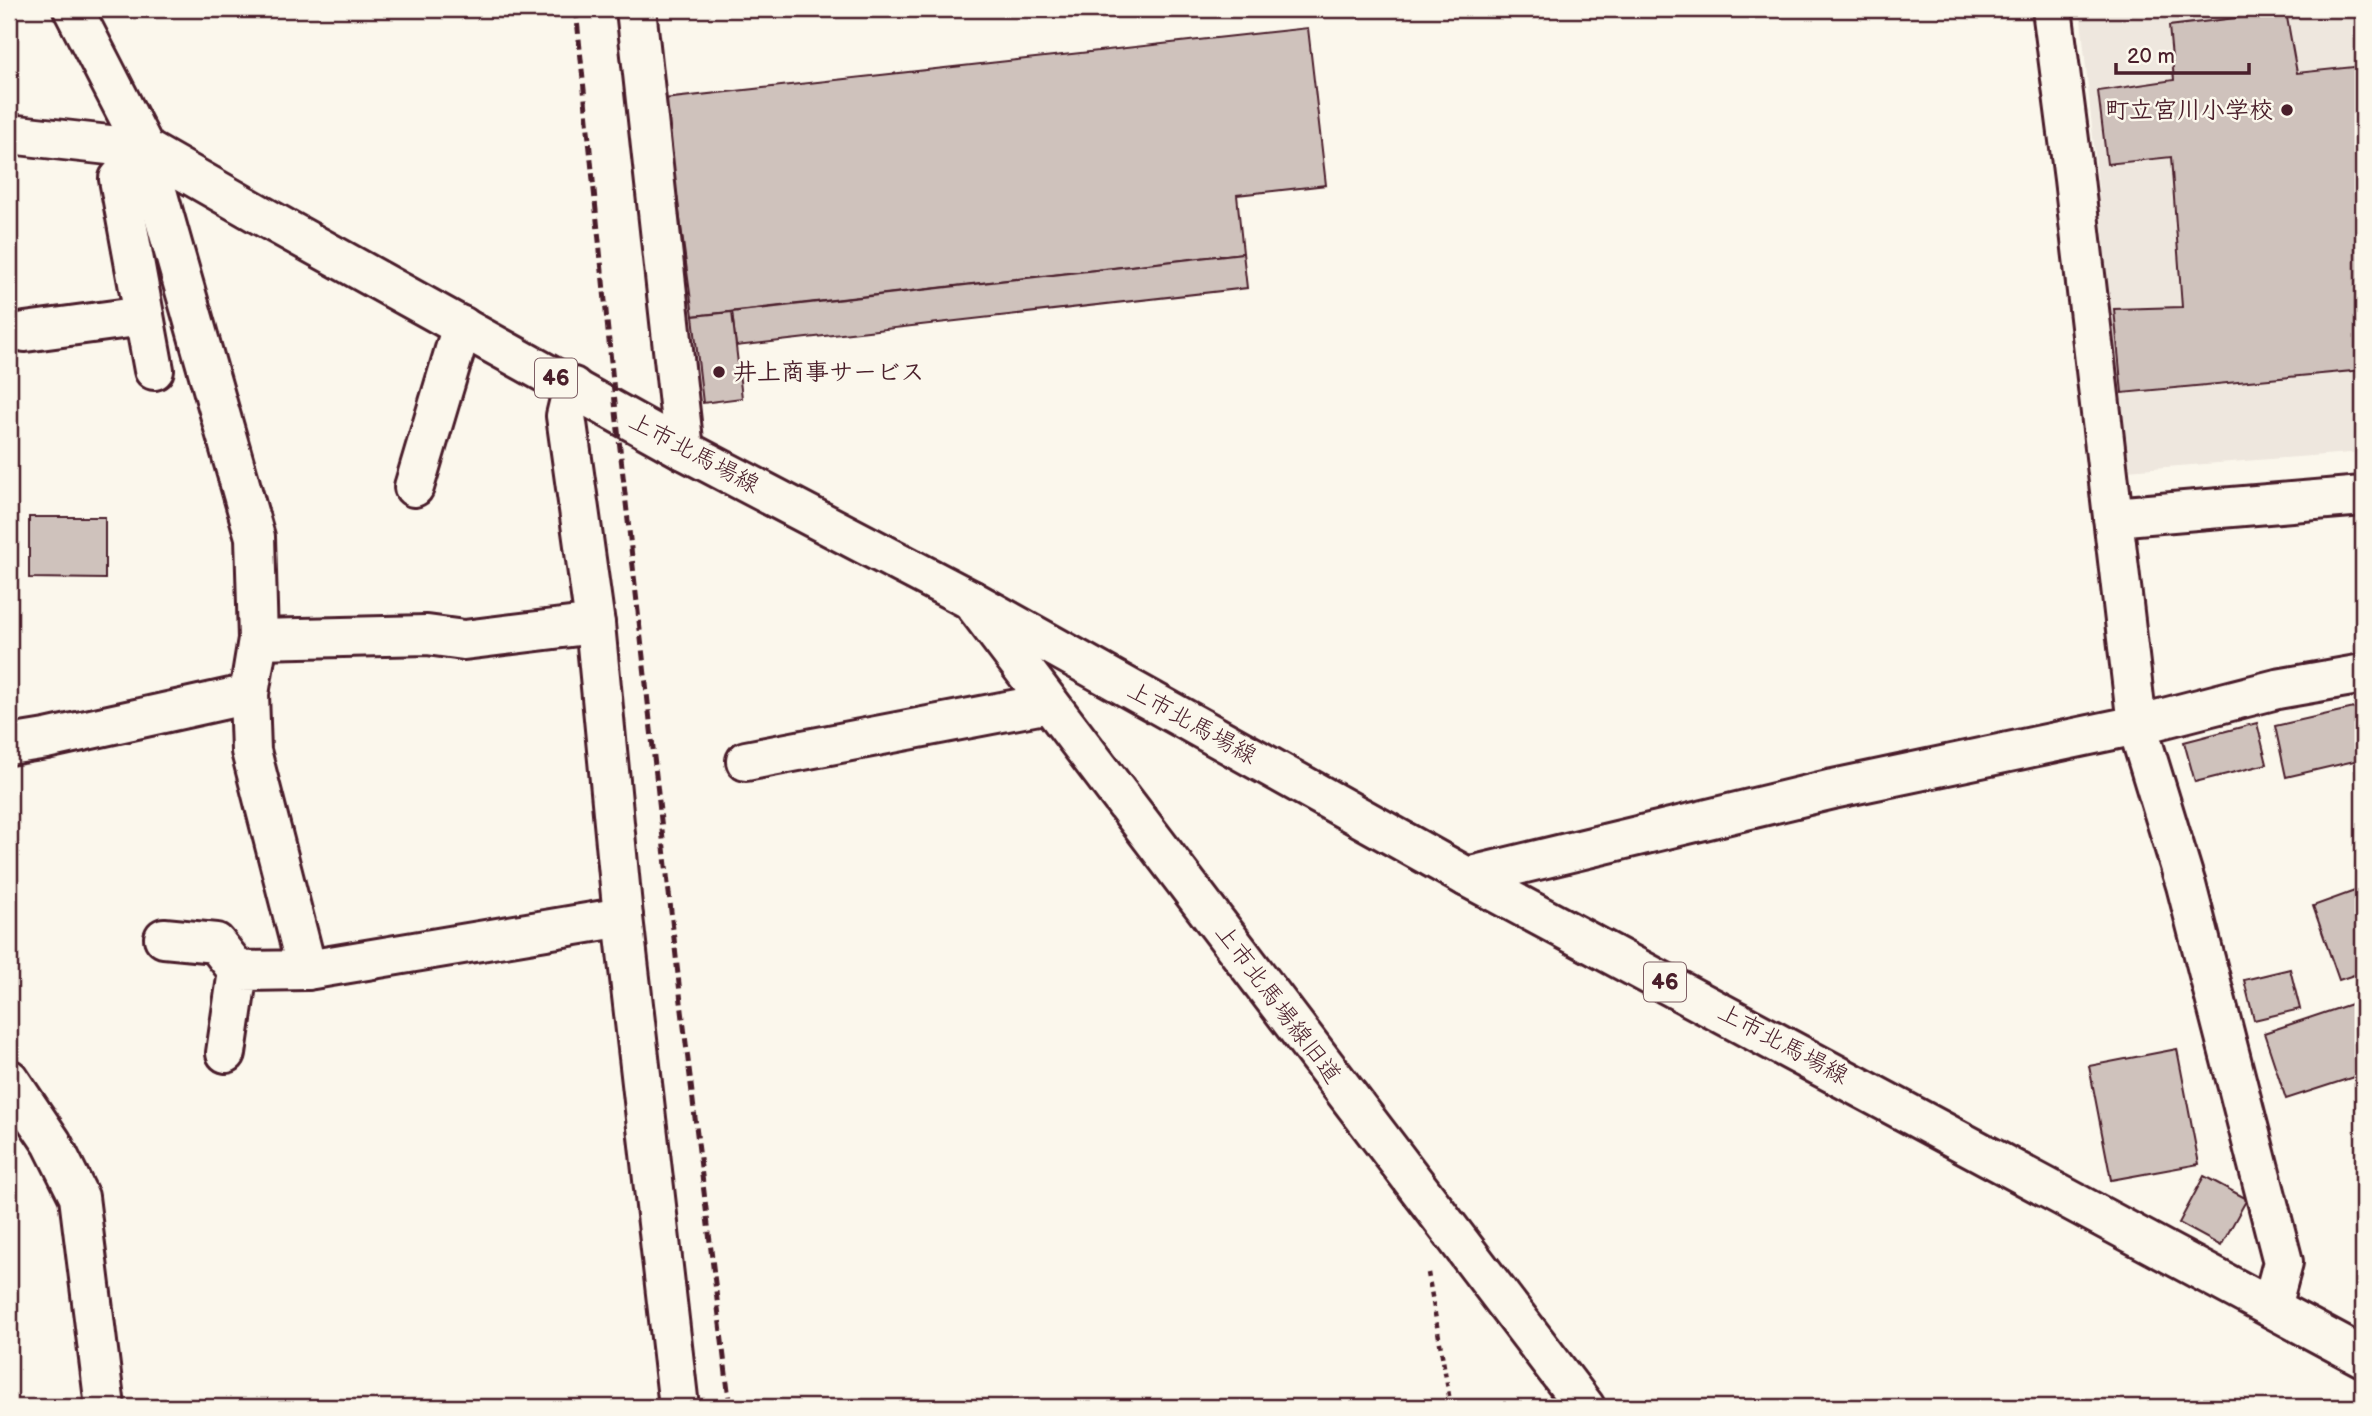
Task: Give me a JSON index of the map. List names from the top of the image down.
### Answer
{
  "streets": {
    "street": ["46", "上市北馬場線", "上市北馬場線旧道"]
  },
  "crossings": [
    ["上市北馬場線", "上市北馬場線旧道"]
  ],
  "places": ["町立宮川小学校", "井上商事サービス"],
  "scale_bar": "20 m"
}
